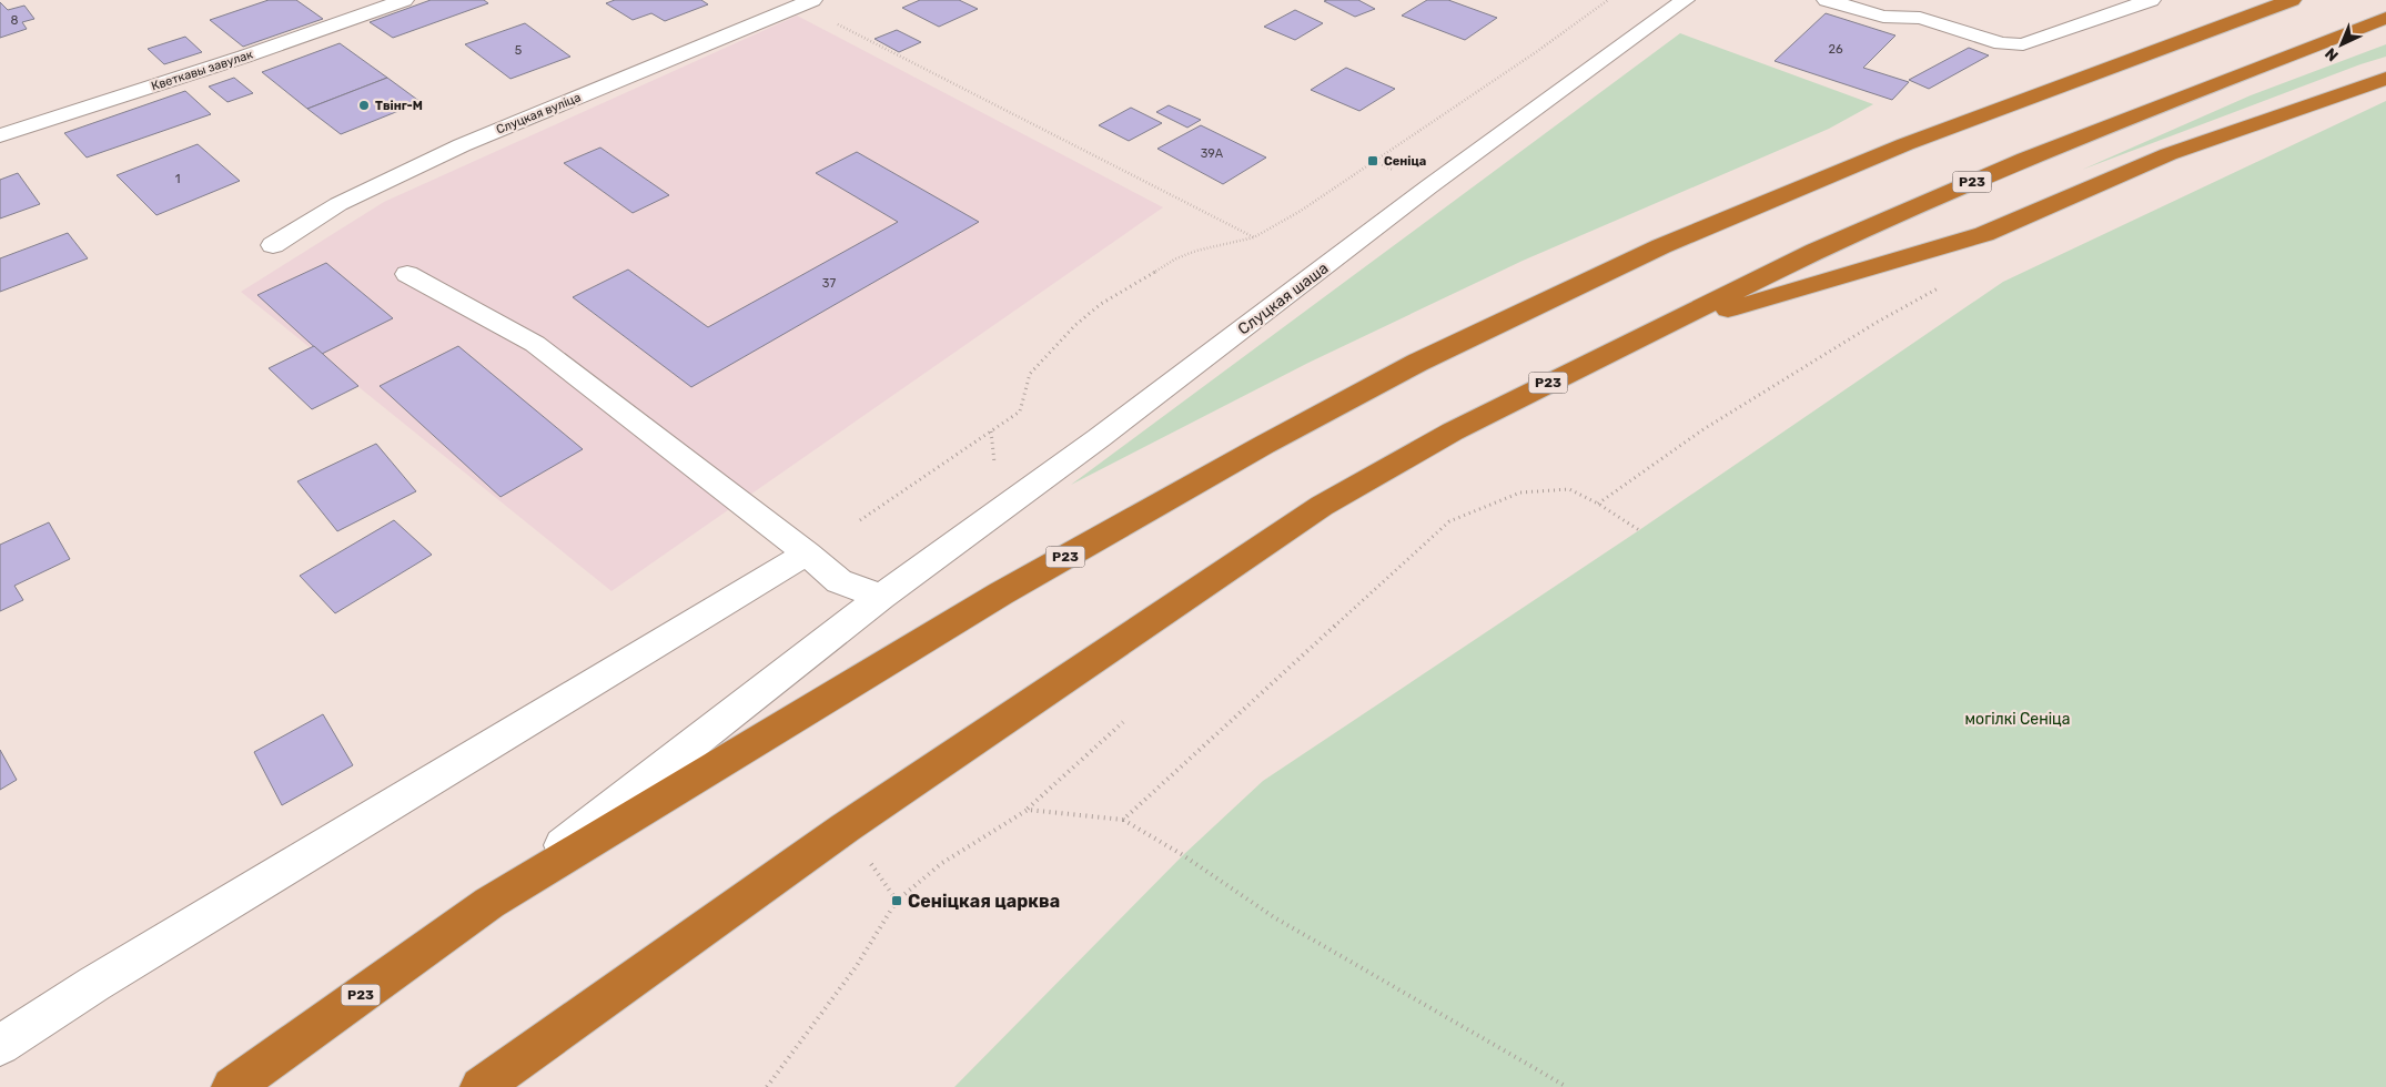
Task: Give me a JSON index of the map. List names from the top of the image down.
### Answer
{
  "streets": {
    "highway": ["Р23"],
    "street": ["Кветкавы завулак", "Слуцкая вуліца", "Слуцкая шаша"]
  },
  "crossings": [
    ["Р23", "Слуцкая шаша"]
  ],
  "parks": ["могілкі Сеніца"],
  "places": {
    "other": ["Твінг-М"],
    "transit": ["Сеніца", "Сеніцкая царква"]
  },
  "house_numbers": [
    "8",
    "26",
    "5",
    "39А",
    "1",
    "37"
  ],
  "north": "bottom left"
}
